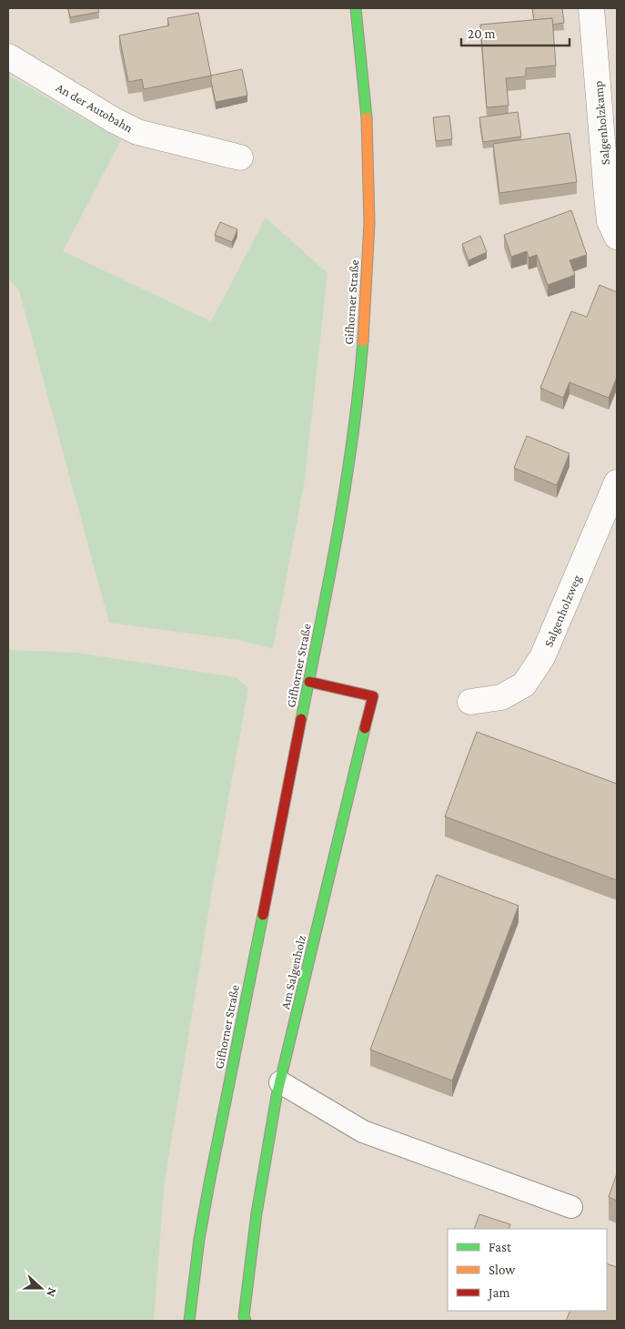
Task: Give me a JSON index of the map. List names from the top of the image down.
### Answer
{
  "streets": {
    "main road": ["Gifhorner Straße", "Am Salgenholz"],
    "street": ["An der Autobahn", "Salgenholzkamp", "Salgenholzweg"]
  },
  "crossings": [
    ["Gifhorner Straße", "Am Salgenholz"]
  ],
  "legend": ["Fast", "Slow", "Jam"],
  "scale_bar": "20 m",
  "north": "right"
}
